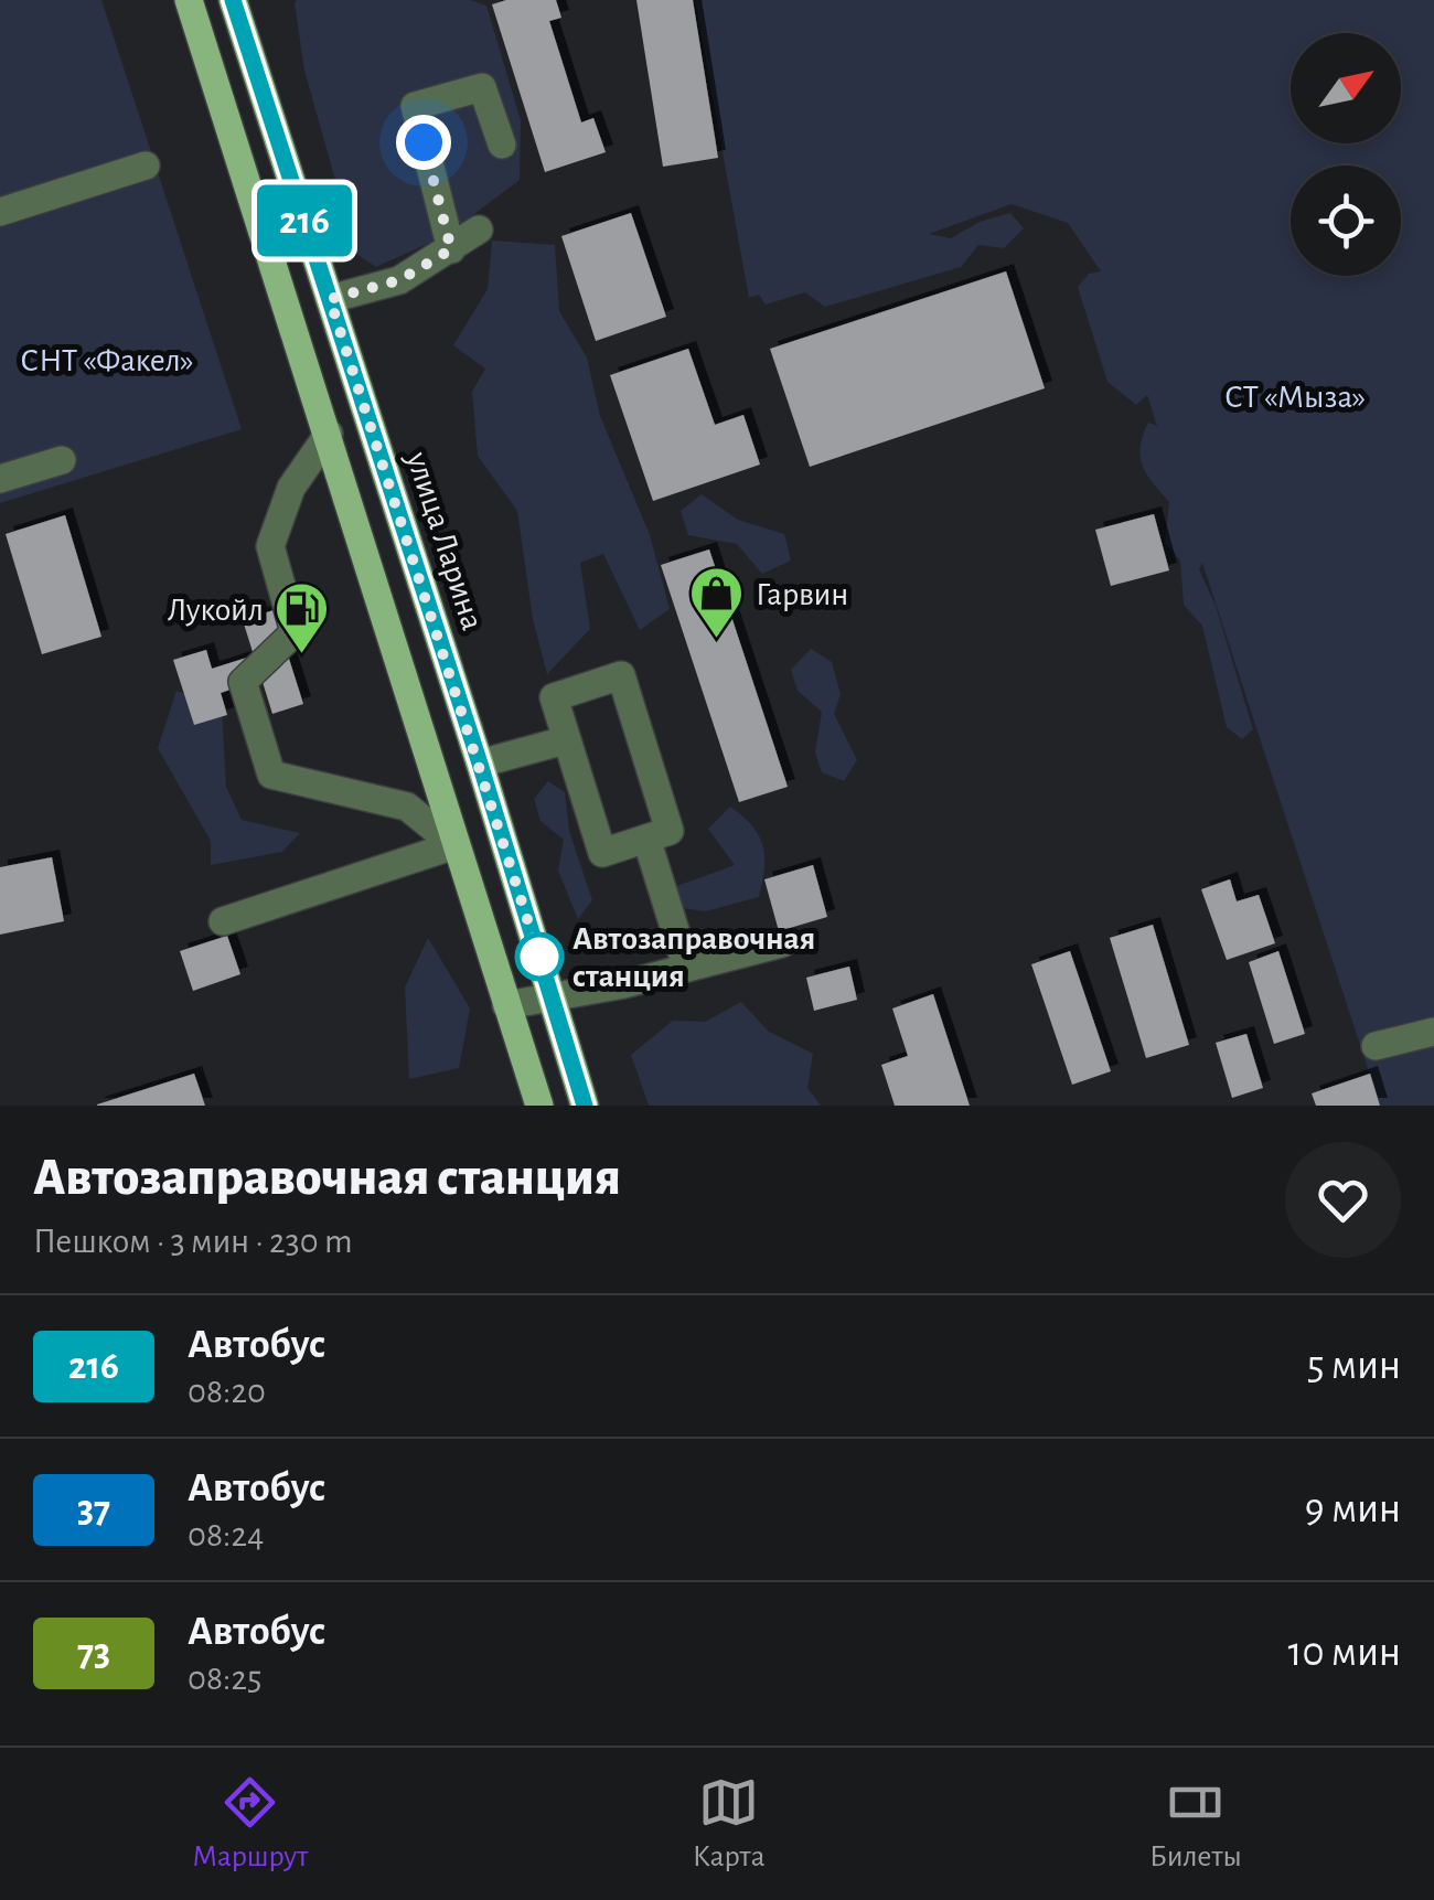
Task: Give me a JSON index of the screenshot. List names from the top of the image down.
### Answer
{
  "streets": {
    "main road": ["улица Ларина"]
  },
  "parks": ["СНТ «Факел»", "СТ «Мыза»"],
  "places": {
    "shop": ["Гарвин"],
    "fuel station": ["Лукойл"],
    "other": ["Автозаправочная станция"]
  },
  "lines": ["bus line 216"],
  "north": "top right",
  "page": {
    "on_map": "216",
    "heading": ["Автозаправочная станция", "Пешком · 3 мин · 230 m"],
    "list": [
      {
        "mark": "216",
        "name": "Автобус",
        "note": "08:20",
        "value": "5 мин"
      },
      {
        "mark": "37",
        "name": "Автобус",
        "note": "08:24",
        "value": "9 мин"
      },
      {
        "mark": "73",
        "name": "Автобус",
        "note": "08:25",
        "value": "10 мин"
      }
    ],
    "tabs": ["Маршрут", "Карта", "Билеты"]
  }
}
